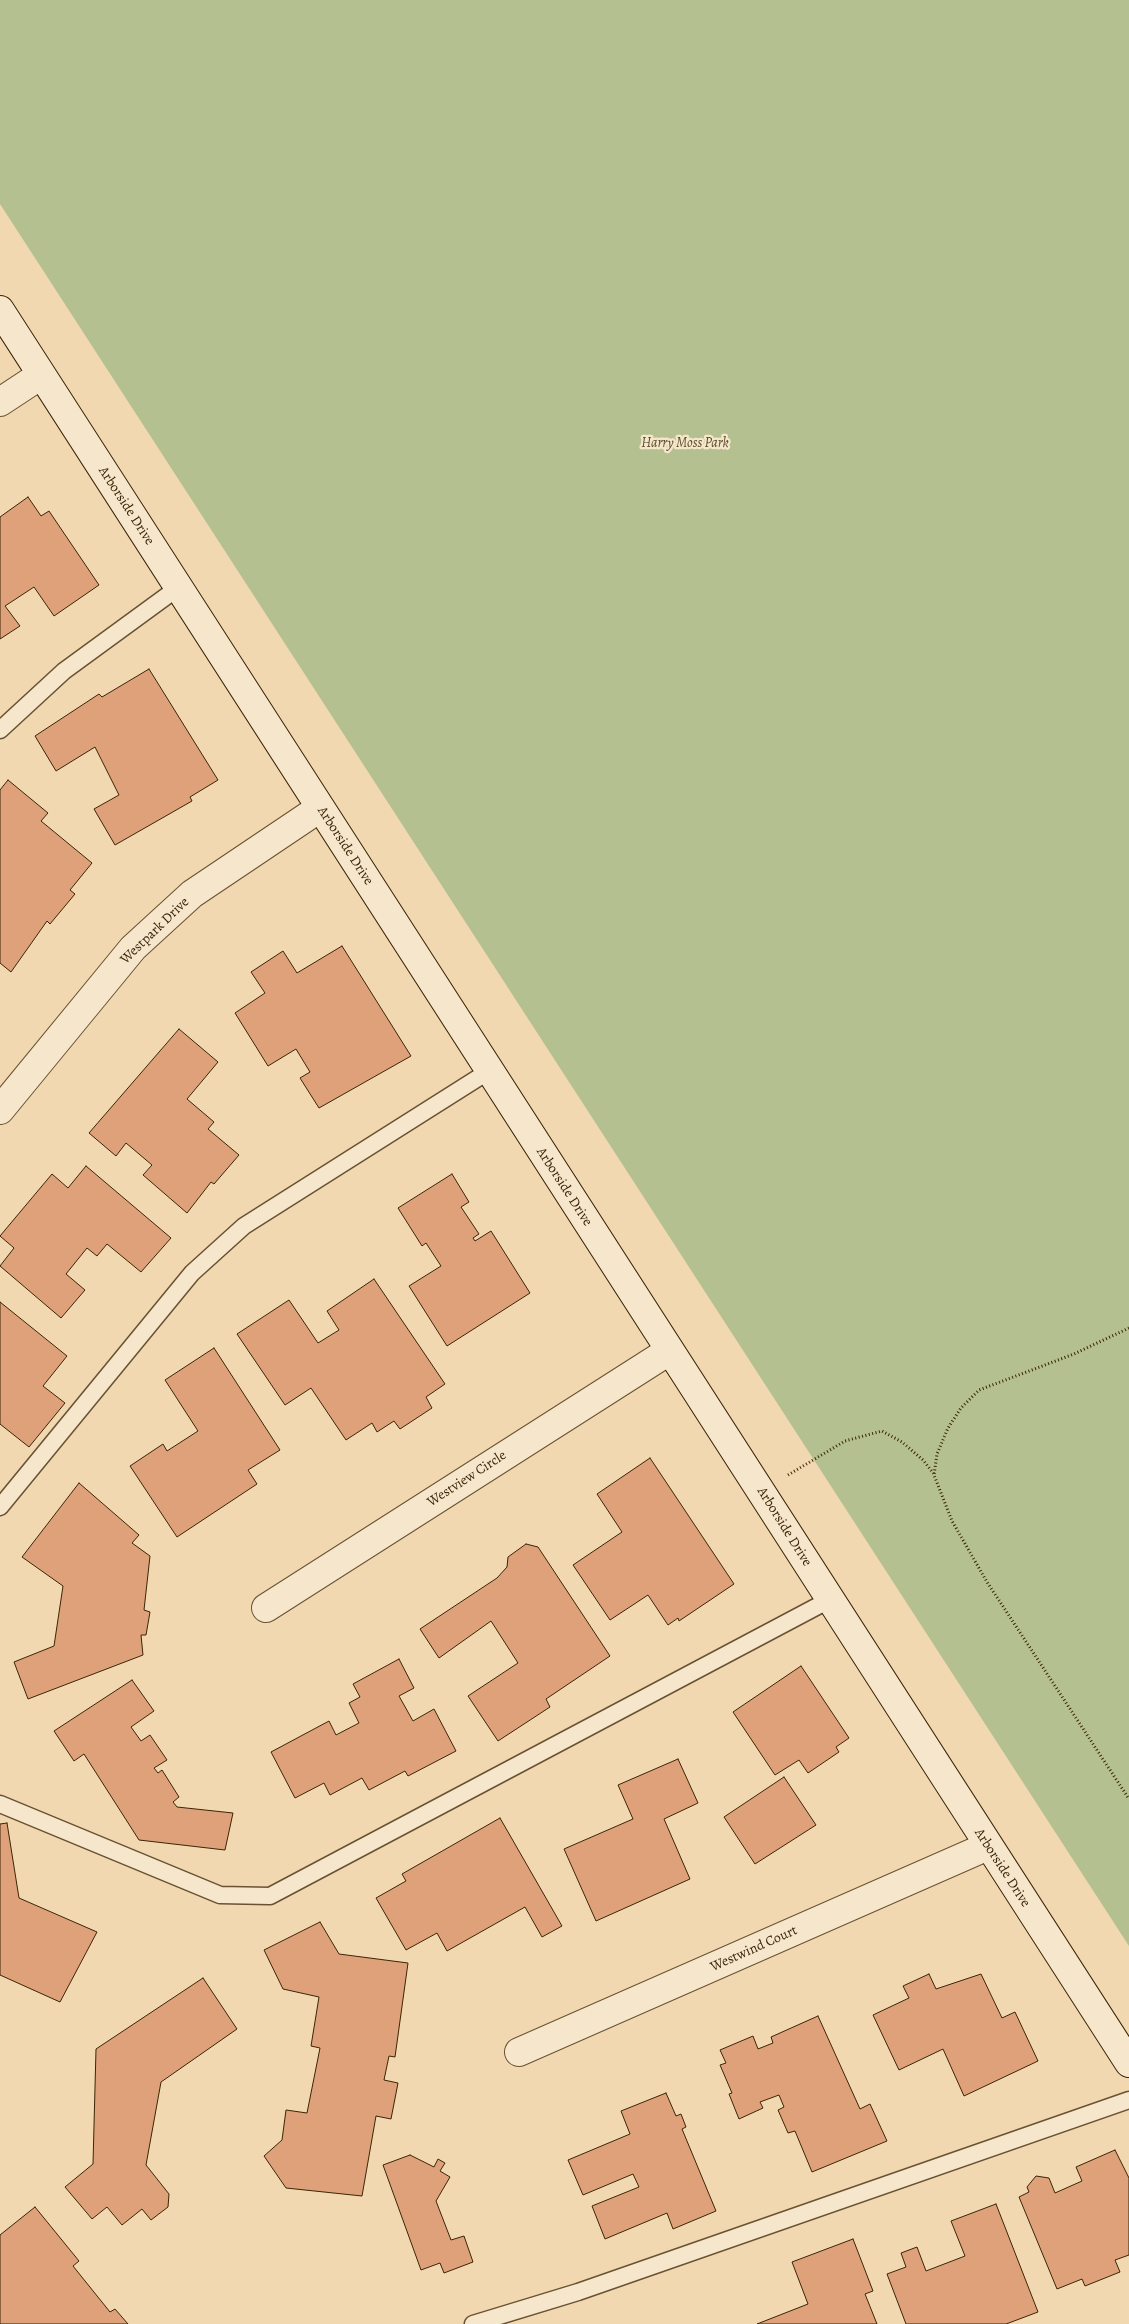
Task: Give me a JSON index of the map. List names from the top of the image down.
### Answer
{
  "streets": {
    "street": [
      "Arborside Drive",
      "Westpark Drive",
      "Westview Circle",
      "Westwind Court"
    ]
  },
  "crossings": [
    ["Arborside Drive", "Westpark Drive"],
    ["Arborside Drive", "Westview Circle"],
    ["Arborside Drive", "Westwind Court"]
  ],
  "parks": ["Harry Moss Park"]
}
